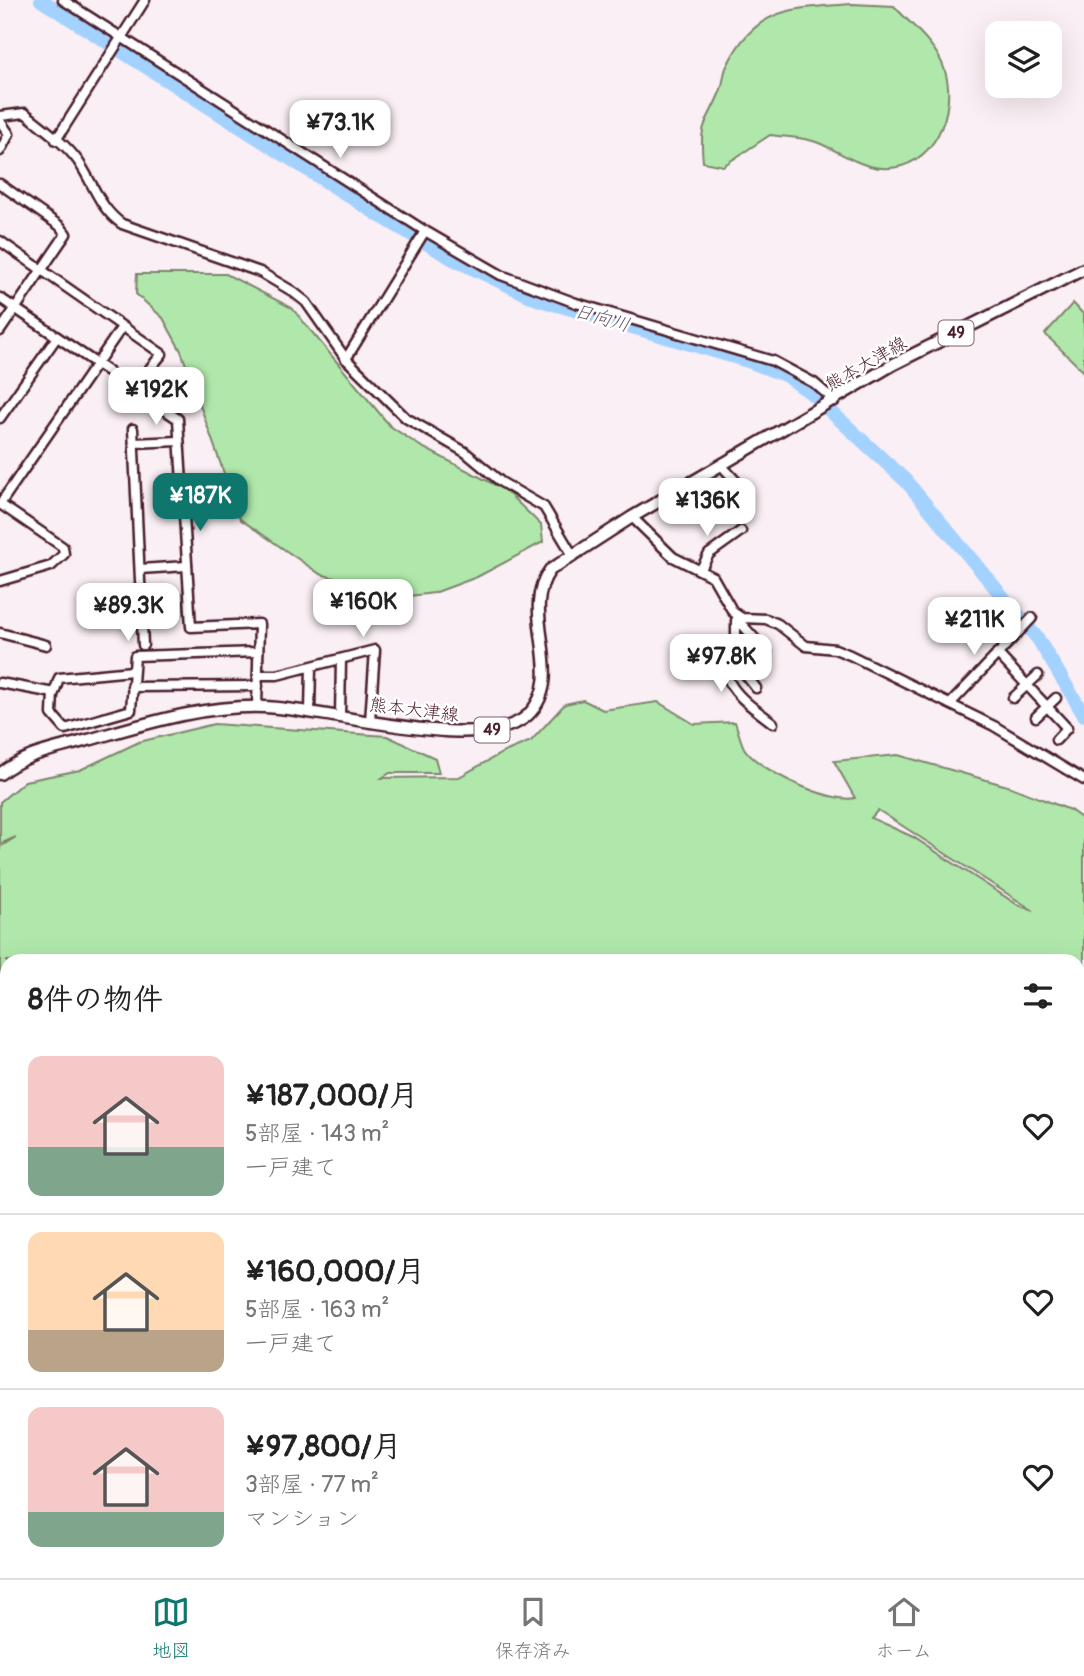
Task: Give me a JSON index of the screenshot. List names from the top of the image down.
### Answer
{
  "streets": {
    "main road": ["49", "熊本大津線"]
  },
  "water": ["日向川"],
  "page": {
    "price": [
      "¥73.1K",
      "¥192K",
      "¥187K",
      "¥136K",
      "¥160K",
      "¥89.3K",
      "¥211K",
      "¥97.8K"
    ],
    "heading": "8件の物件",
    "list": [
      {
        "name": "¥187,000/月",
        "note": "5部屋 · 143 m² · 一戸建て"
      },
      {
        "name": "¥160,000/月",
        "note": "5部屋 · 163 m² · 一戸建て"
      },
      {
        "name": "¥97,800/月",
        "note": "3部屋 · 77 m² · マンション"
      }
    ],
    "tabs": ["地図", "保存済み", "ホーム"]
  }
}
